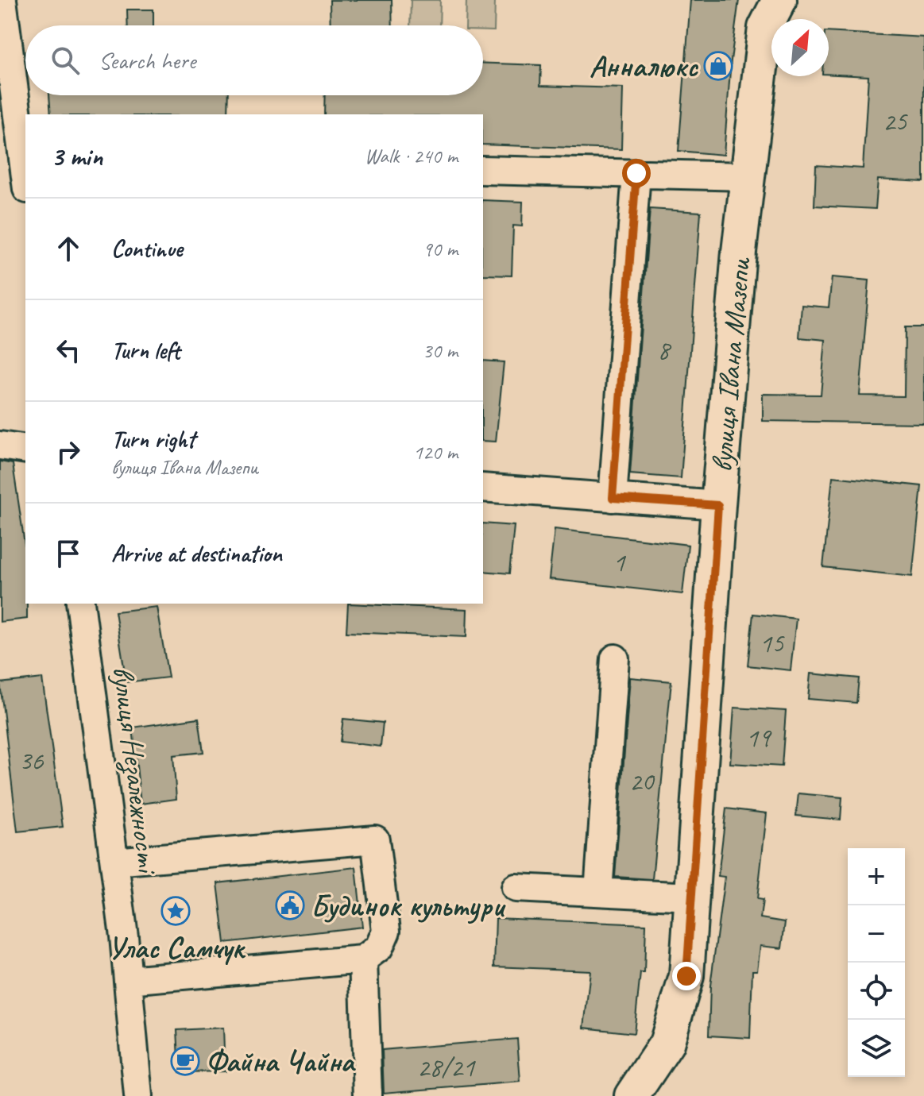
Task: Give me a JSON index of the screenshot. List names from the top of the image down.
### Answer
{
  "streets": {
    "main road": ["вулиця Івана Мазепи"],
    "street": ["вулиця Незалежності"]
  },
  "places": {
    "shop": ["Анналюкс"],
    "public building": ["Будинок культури"],
    "place": ["Улас Самчук"],
    "cafe": ["Файна Чайна"]
  },
  "house_numbers": [
    "25",
    "8",
    "1",
    "15",
    "19",
    "36",
    "20",
    "28/21"
  ],
  "north": "top right",
  "page": {
    "search": "Search here",
    "heading": ["3 min", "Walk · 240 m"],
    "list": [
      ["Continue", "90 m"],
      ["Turn left", "30 m"],
      ["Turn right", "вулиця Івана Мазепи", "120 m"],
      "Arrive at destination"
    ],
    "map_buttons": ["+", "−"]
  }
}
